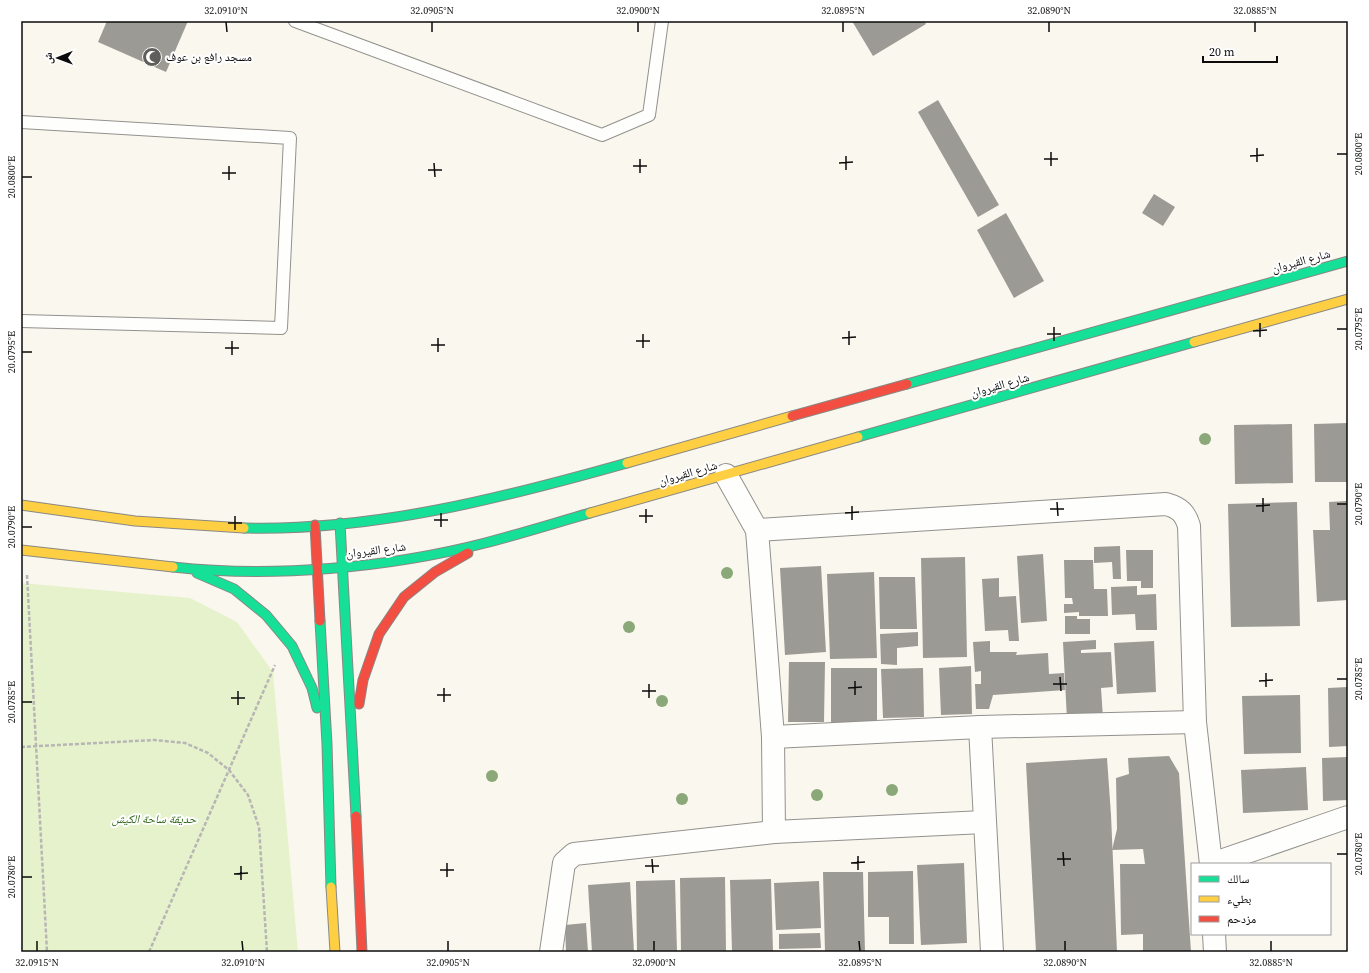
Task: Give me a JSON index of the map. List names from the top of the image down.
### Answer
{
  "streets": {
    "main road": ["شارع القيروان"]
  },
  "parks": ["حديقة ساحة الكيش"],
  "places": {
    "mosque": ["مسجد رافع بن عوف"]
  },
  "legend": ["سالك", "بطيء", "مزدحم"],
  "scale_bar": "20 m",
  "north": "left",
  "coordinates": [
    "32.0910°N",
    "32.0905°N",
    "32.0900°N",
    "32.0895°N",
    "32.0890°N",
    "32.0885°N",
    "20.0800°E",
    "20.0795°E",
    "20.0790°E",
    "20.0785°E",
    "20.0780°E",
    "32.0915°N"
  ]
}
